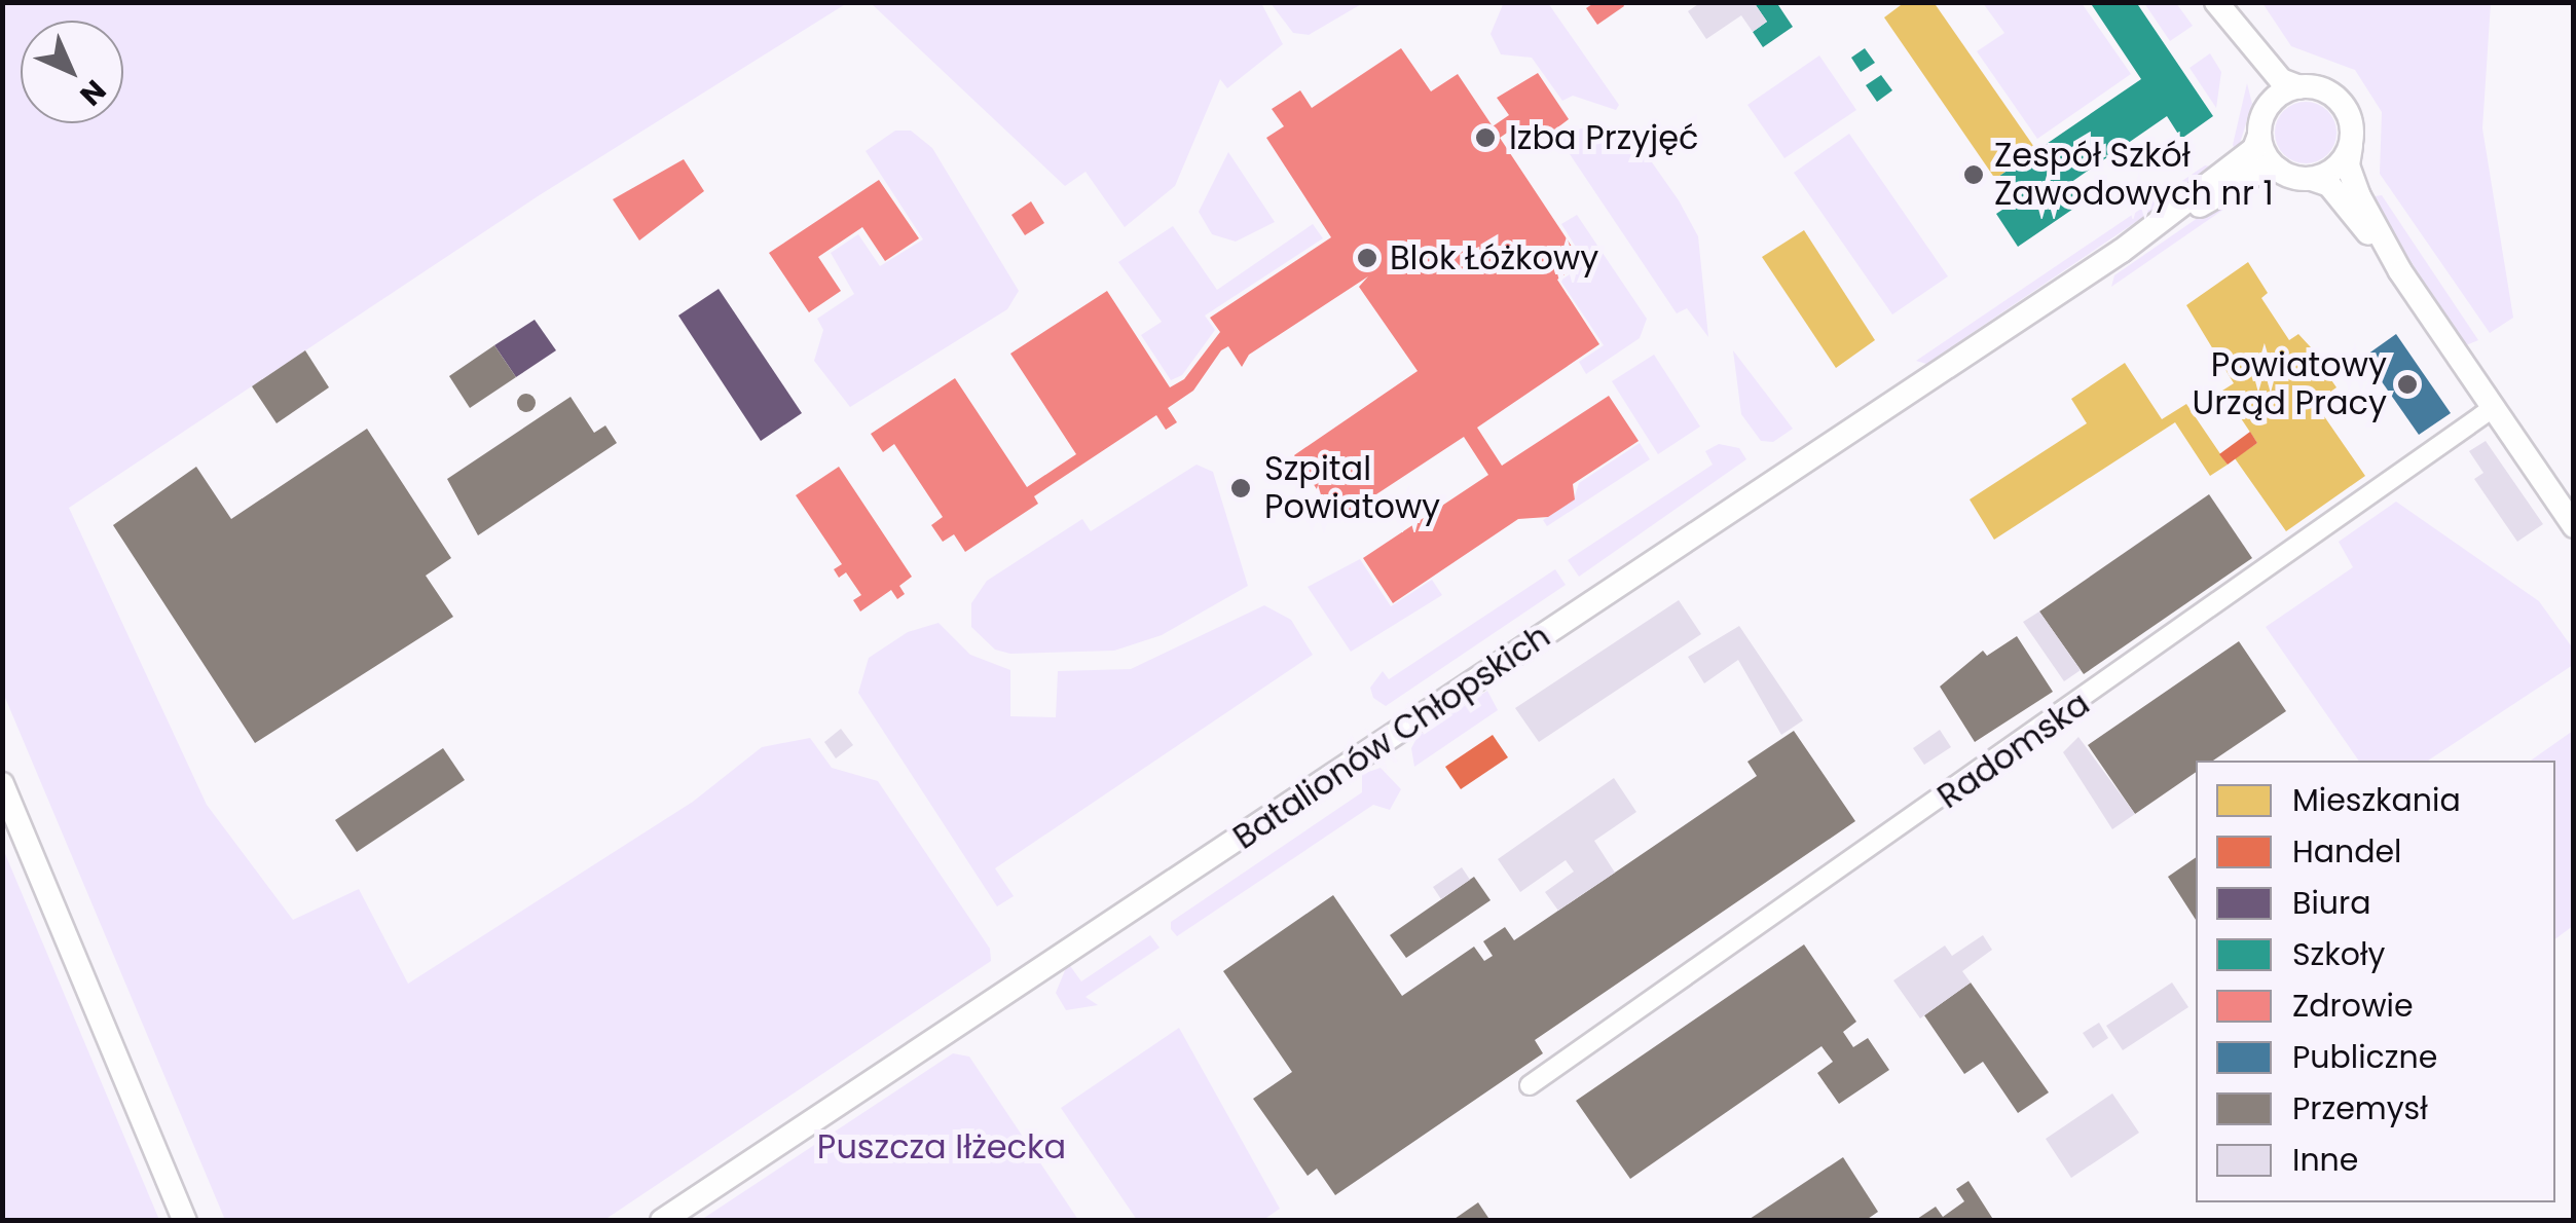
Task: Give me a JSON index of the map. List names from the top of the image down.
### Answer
{
  "streets": {
    "street": ["Batalionów Chłopskich", "Radomska"]
  },
  "parks": ["Puszcza Iłżecka"],
  "places": [
    "Izba Przyjęć",
    "Zespół Szkół Zawodowych nr 1",
    "Blok Łóżkowy",
    "Powiatowy Urząd Pracy",
    "Szpital Powiatowy"
  ],
  "legend": [
    "Mieszkania",
    "Handel",
    "Biura",
    "Szkoły",
    "Zdrowie",
    "Publiczne",
    "Przemysł",
    "Inne"
  ],
  "north": "bottom right"
}
